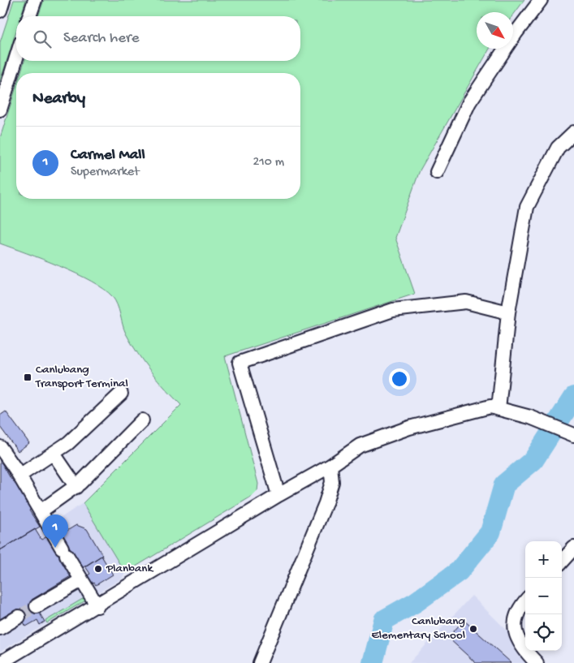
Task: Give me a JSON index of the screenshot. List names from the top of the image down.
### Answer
{
  "places": {
    "transit": ["Canlubang Transport Terminal"],
    "other": ["Planbank", "Canlubang Elementary School"]
  },
  "north": "bottom right",
  "page": {
    "search": "Search here",
    "heading": "Nearby",
    "list": [
      {
        "mark": "1",
        "name": "Carmel Mall",
        "note": "Supermarket",
        "value": "210 m"
      }
    ],
    "pins": "1",
    "map_buttons": ["+", "−"]
  }
}
